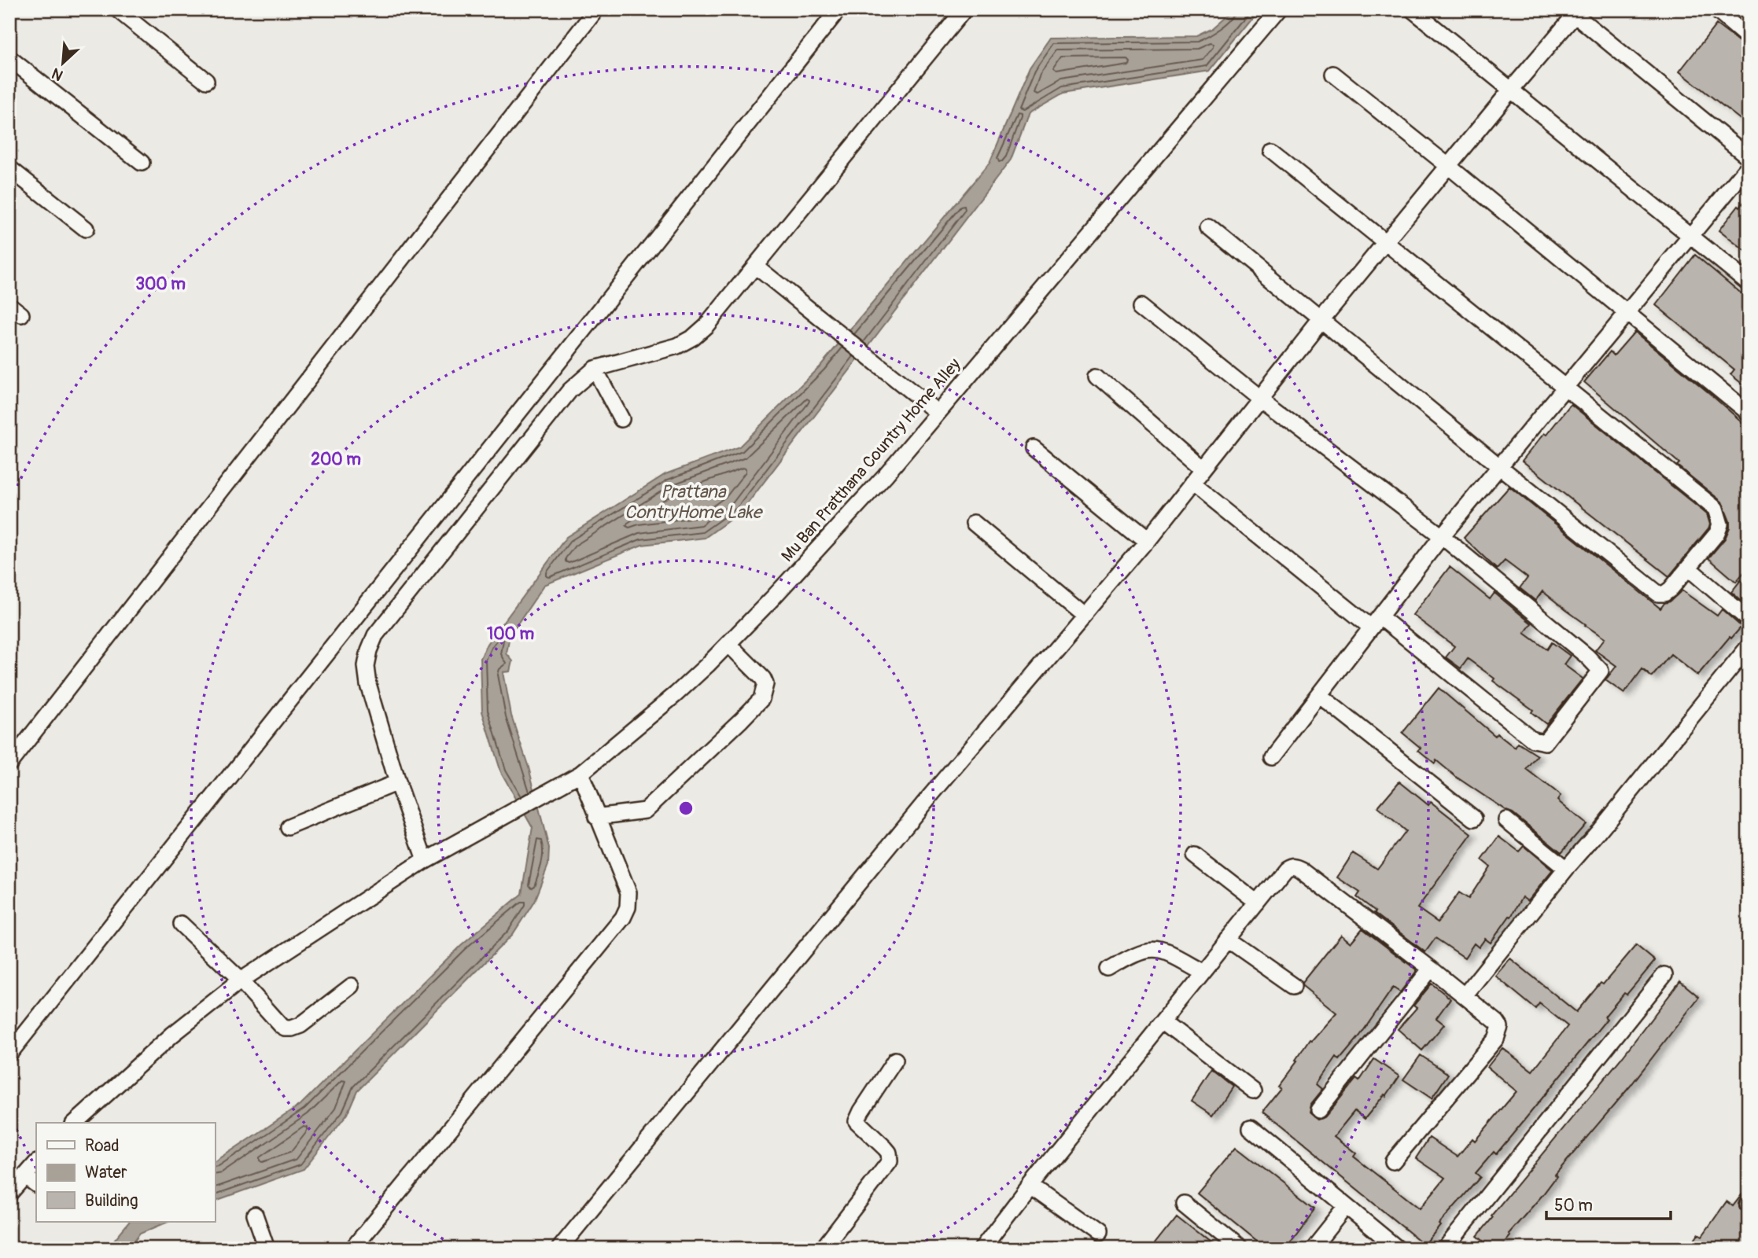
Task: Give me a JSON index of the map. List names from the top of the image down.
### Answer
{
  "streets": {
    "street": ["Mu Ban Pratthana Country Home Alley"]
  },
  "water": ["Prattana ContryHome Lake"],
  "legend": ["Road", "Water", "Building"],
  "scale_bar": "50 m",
  "north": "bottom left",
  "rings": ["300 m", "200 m", "100 m"]
}
